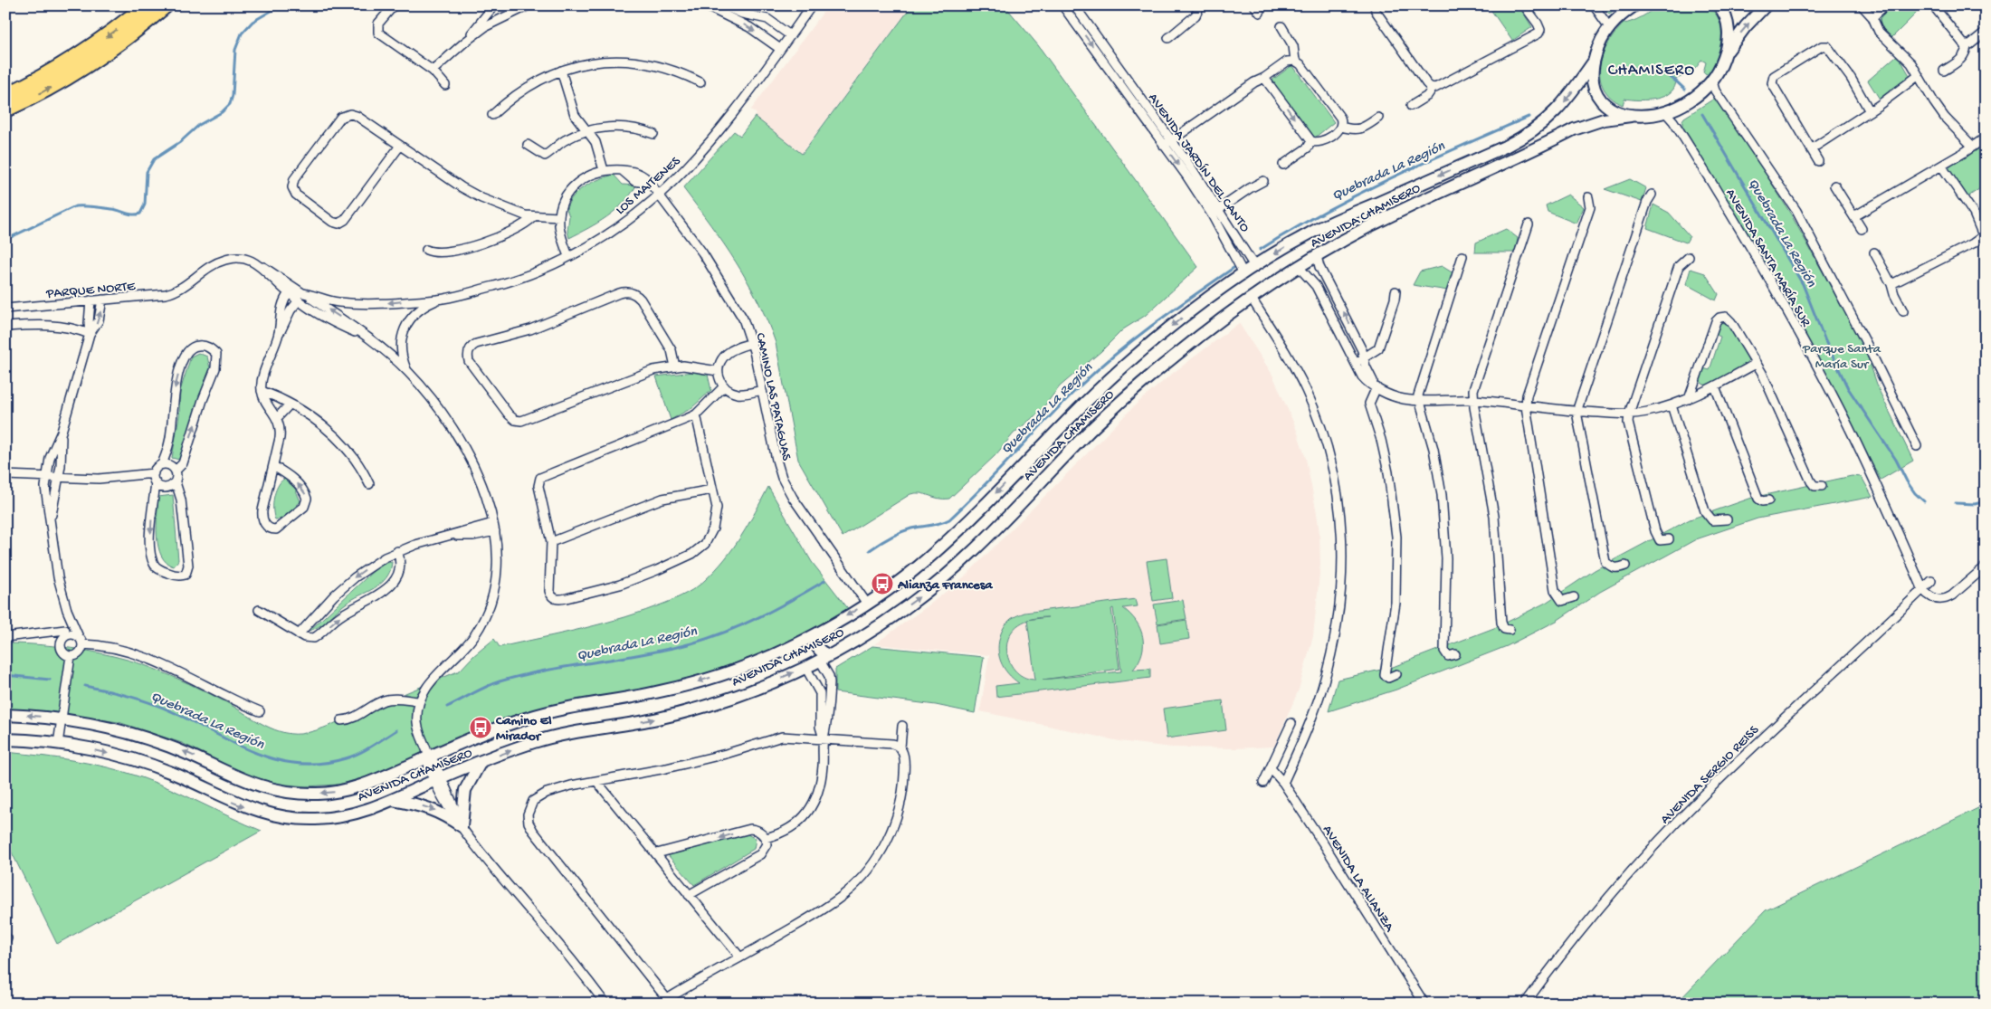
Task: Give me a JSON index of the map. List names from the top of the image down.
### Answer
{
  "streets": {
    "street": [
      "AVENIDA JARDÍN DEL CANTO",
      "LOS MAITENES",
      "AVENIDA CHAMISERO",
      "AVENIDA SANTA MARÍA SUR",
      "PARQUE NORTE",
      "CAMINO LAS PATAGUAS",
      "AVENIDA SERGIO REISS",
      "AVENIDA LA ALIANZA"
    ]
  },
  "crossings": [
    ["AVENIDA JARDÍN DEL CANTO", "AVENIDA CHAMISERO"],
    ["LOS MAITENES", "CAMINO LAS PATAGUAS"],
    ["AVENIDA CHAMISERO", "AVENIDA SANTA MARÍA SUR"],
    ["AVENIDA CHAMISERO", "CAMINO LAS PATAGUAS"],
    ["AVENIDA SANTA MARÍA SUR", "AVENIDA SERGIO REISS"]
  ],
  "districts": ["CHAMISERO"],
  "water": ["Quebrada La Región"],
  "parks": ["Parque Santa María Sur"],
  "places": {
    "bus stop": ["Alianza Francesa", "Camino El Mirador"]
  }
}
